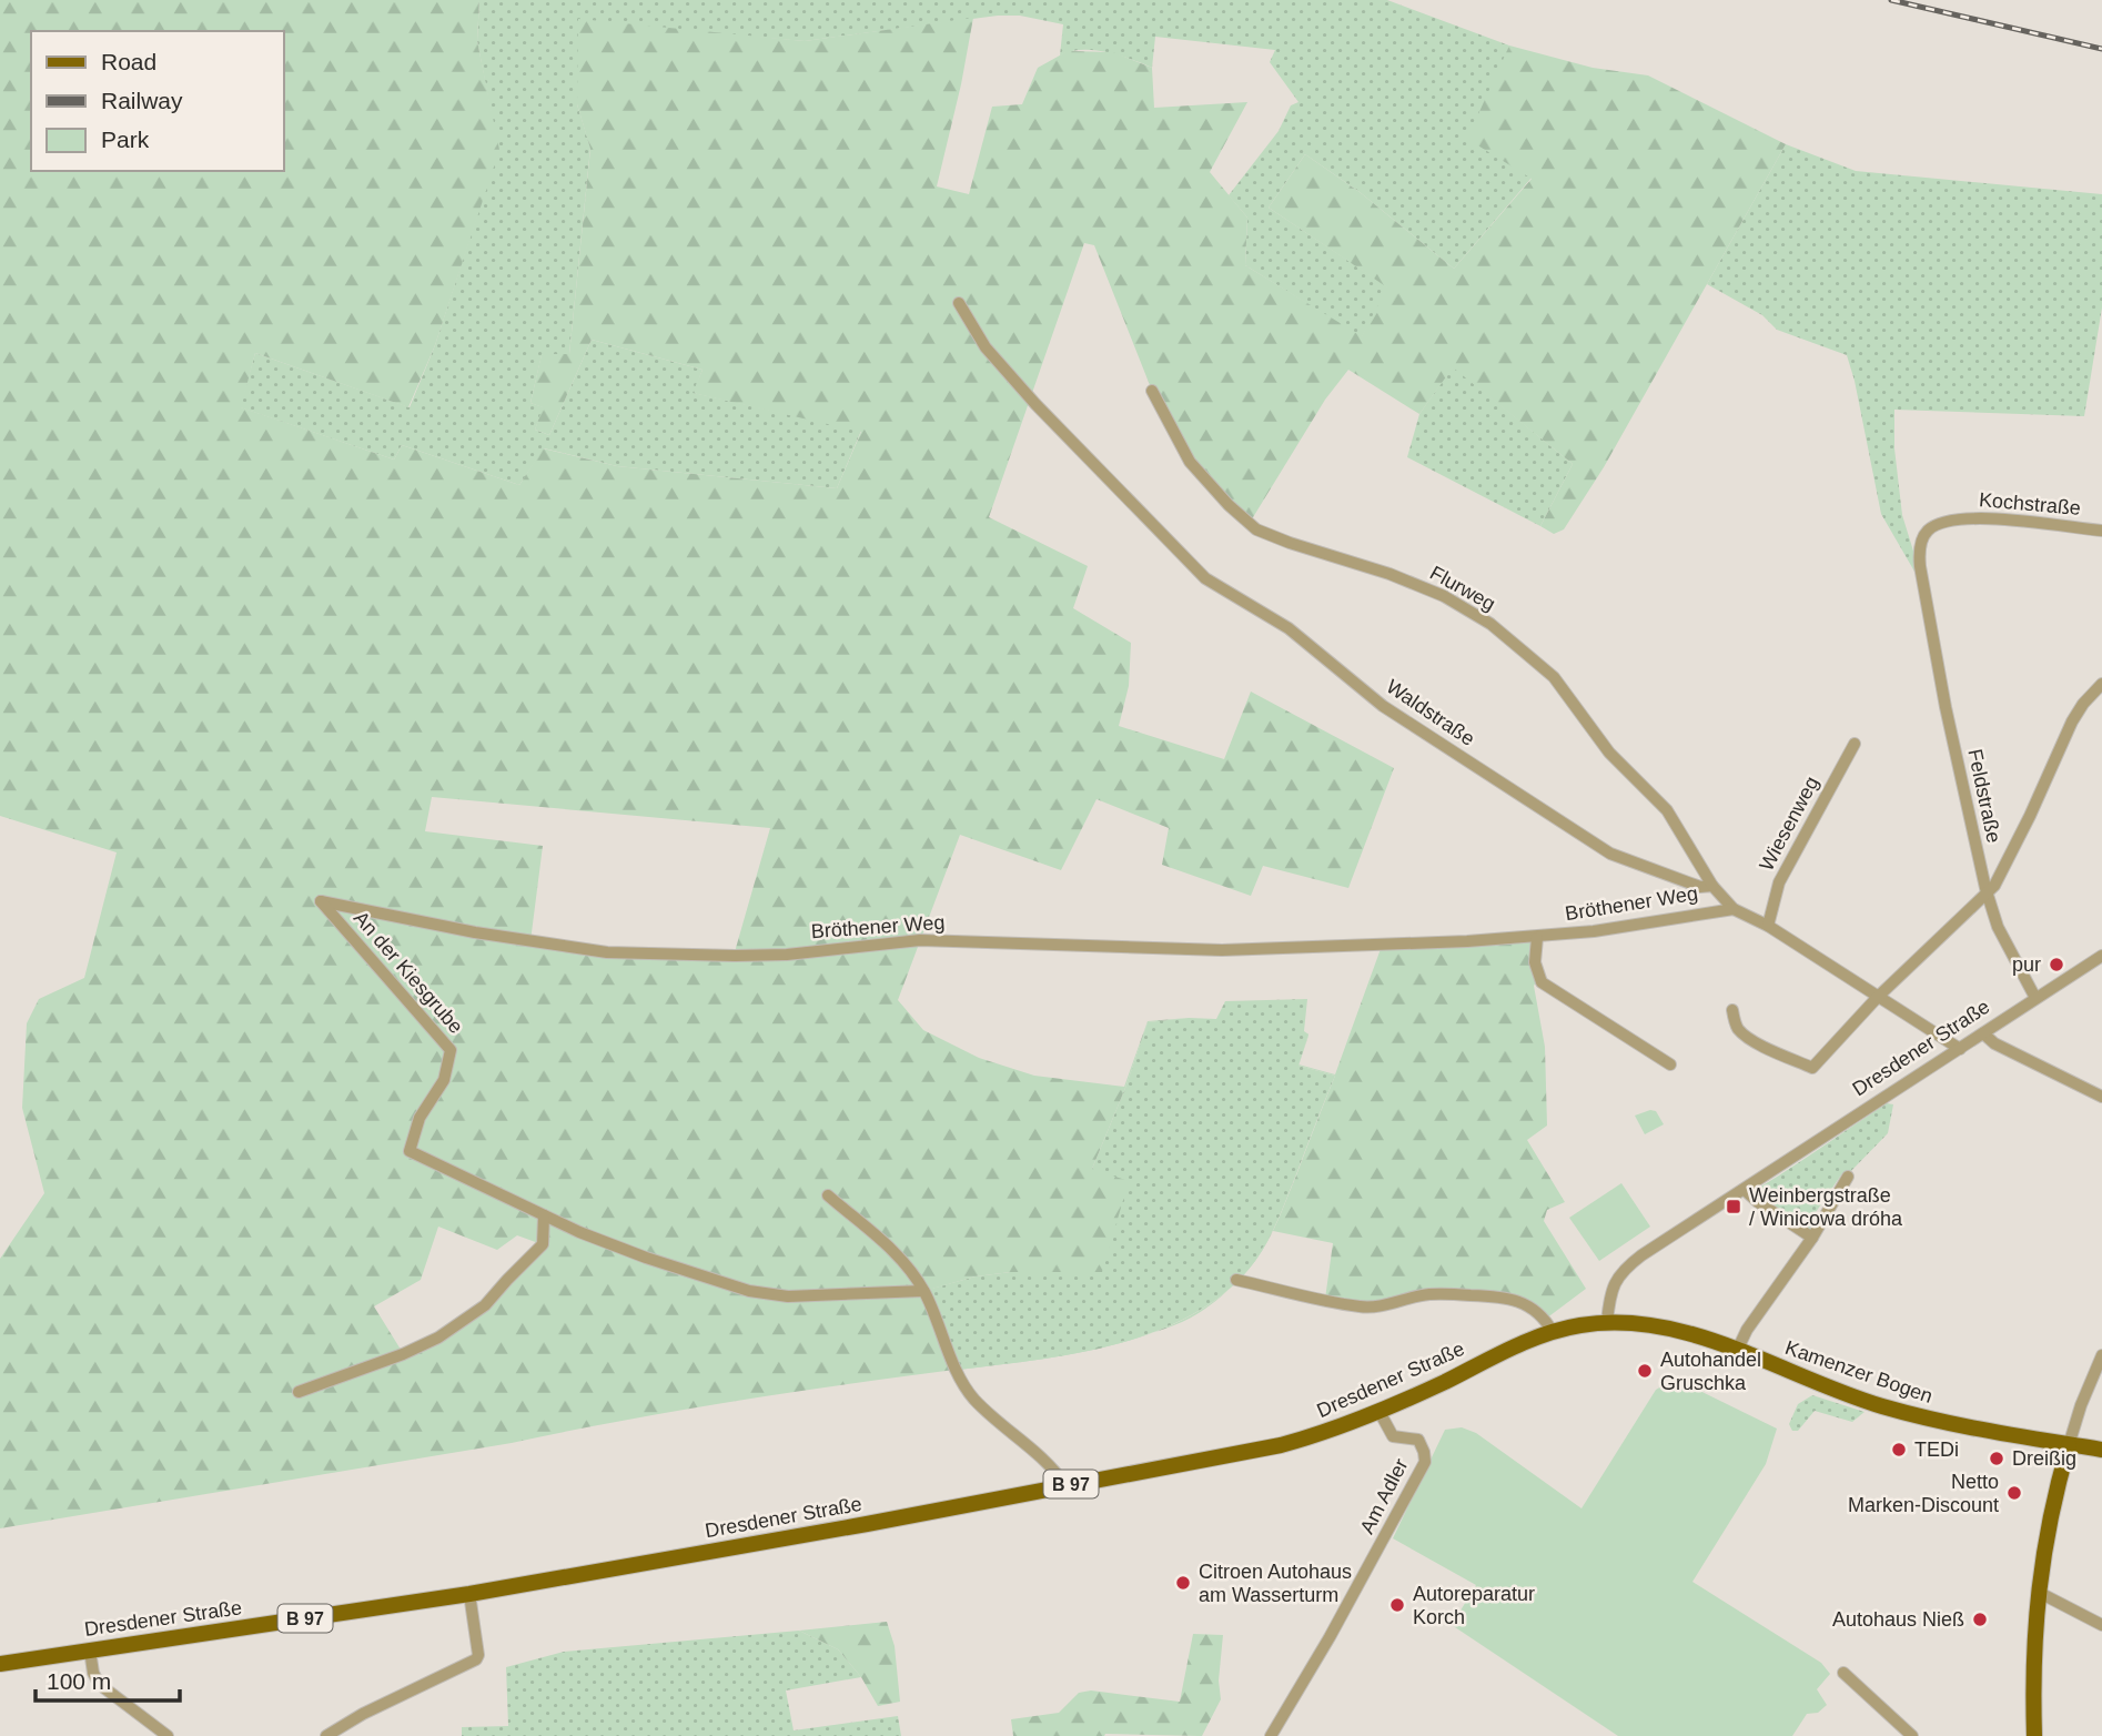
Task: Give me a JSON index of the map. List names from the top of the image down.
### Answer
{
  "streets": {
    "main road": ["Dresdener Straße", "Kamenzer Bogen", "B 97"],
    "street": [
      "Kochstraße",
      "Flurweg",
      "Waldstraße",
      "Feldstraße",
      "Wiesenweg",
      "Bröthener Weg",
      "An der Kiesgrube",
      "Am Adler"
    ]
  },
  "crossings": [
    ["Kochstraße", "Feldstraße"],
    ["Flurweg", "Waldstraße"],
    ["Feldstraße", "Dresdener Straße"],
    ["Bröthener Weg", "An der Kiesgrube"],
    ["Dresdener Straße", "Kamenzer Bogen"],
    ["Dresdener Straße", "Am Adler"]
  ],
  "places": {
    "other": [
      "pur",
      "Autohandel Gruschka",
      "TEDi",
      "Dreißig",
      "Netto Marken-Discount",
      "Citroen Autohaus am Wasserturm",
      "Autoreparatur Korch",
      "Autohaus Nieß"
    ],
    "transit": ["Weinbergstraße / Winicowa dróha"]
  },
  "legend": ["Road", "Railway", "Park"],
  "scale_bar": "100 m"
}
